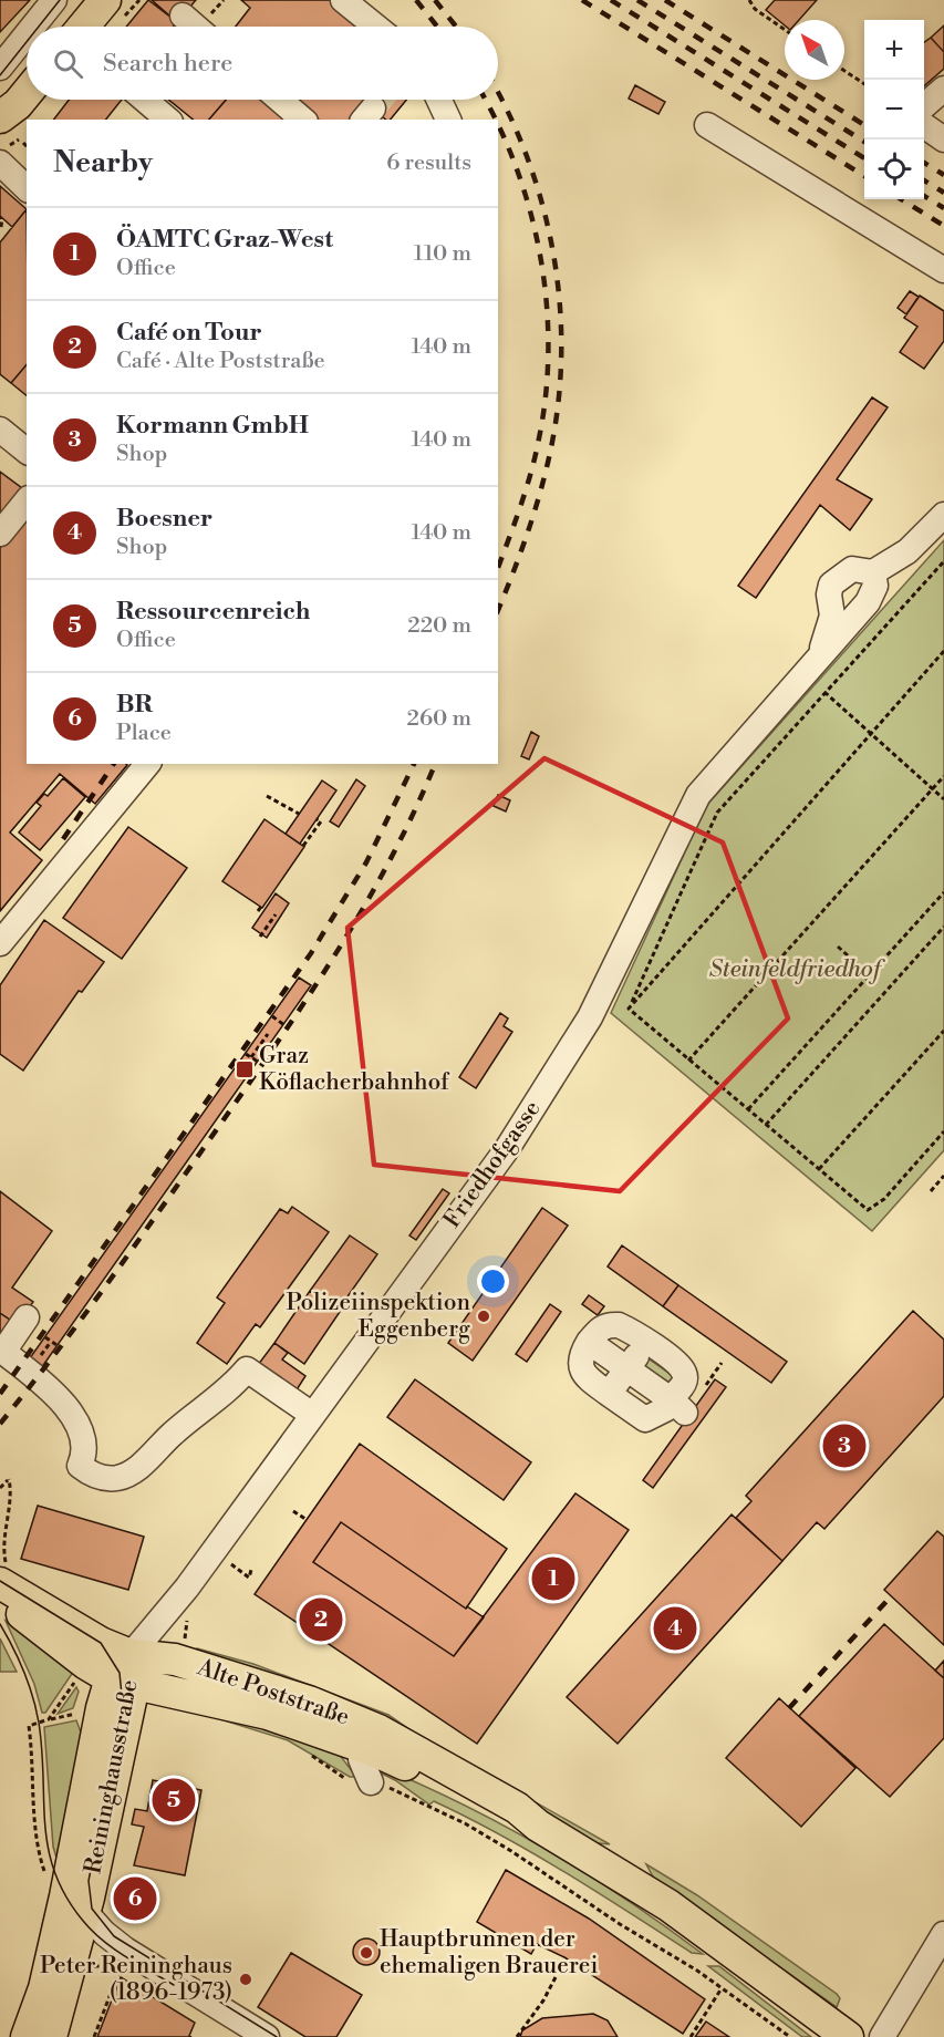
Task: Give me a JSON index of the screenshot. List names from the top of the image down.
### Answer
{
  "streets": {
    "main road": ["Alte Poststraße", "Reininghausstraße"],
    "street": ["Friedhofgasse"]
  },
  "crossings": [
    ["Friedhofgasse", "Alte Poststraße"],
    ["Friedhofgasse", "Reininghausstraße"],
    ["Alte Poststraße", "Reininghausstraße"]
  ],
  "parks": ["Steinfeldfriedhof"],
  "places": {
    "transit": ["Graz Köflacherbahnhof"],
    "other": ["Polizeiinspektion Eggenberg", "Hauptbrunnen der ehemaligen Brauerei", "Peter Reininghaus (1896-1973)"]
  },
  "north": "top left",
  "page": {
    "map_buttons": ["+", "−"],
    "search": "Search here",
    "heading": ["Nearby", "6 results"],
    "list": [
      {
        "mark": "1",
        "name": "ÖAMTC Graz-West",
        "note": "Office",
        "value": "110 m"
      },
      {
        "mark": "2",
        "name": "Café on Tour",
        "note": "Café · Alte Poststraße",
        "value": "140 m"
      },
      {
        "mark": "3",
        "name": "Kormann GmbH",
        "note": "Shop",
        "value": "140 m"
      },
      {
        "mark": "4",
        "name": "Boesner",
        "note": "Shop",
        "value": "140 m"
      },
      {
        "mark": "5",
        "name": "Ressourcenreich",
        "note": "Office",
        "value": "220 m"
      },
      {
        "mark": "6",
        "name": "BR",
        "note": "Place",
        "value": "260 m"
      }
    ],
    "pins": [
      "3",
      "1",
      "2",
      "4",
      "5",
      "6"
    ]
  }
}
